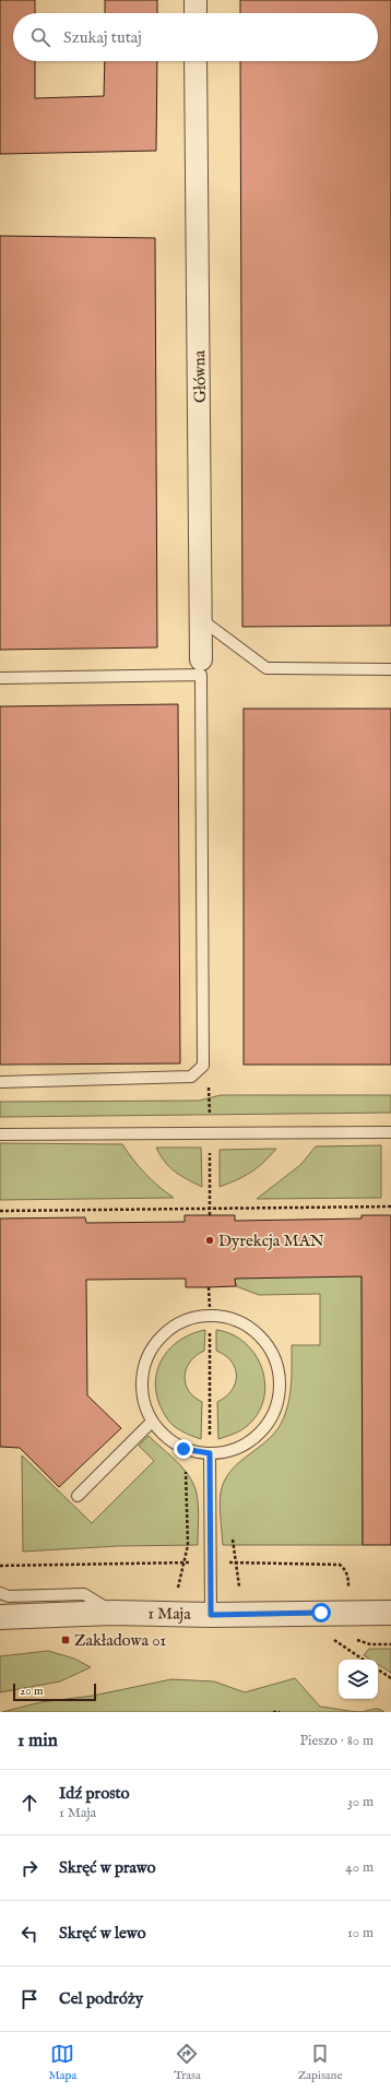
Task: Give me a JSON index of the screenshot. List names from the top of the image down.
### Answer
{
  "streets": {
    "street": ["Główna", "1 Maja"]
  },
  "places": {
    "other": ["Dyrekcja MAN"],
    "transit": ["Zakładowa 01"]
  },
  "scale_bar": "20 m",
  "page": {
    "search": "Szukaj tutaj",
    "scale": "20 m",
    "heading": ["1 min", "Pieszo · 80 m"],
    "list": [
      ["Idź prosto", "1 Maja", "30 m"],
      ["Skręć w prawo", "40 m"],
      ["Skręć w lewo", "10 m"],
      "Cel podróży"
    ],
    "nav": ["Mapa", "Trasa", "Zapisane"]
  }
}
